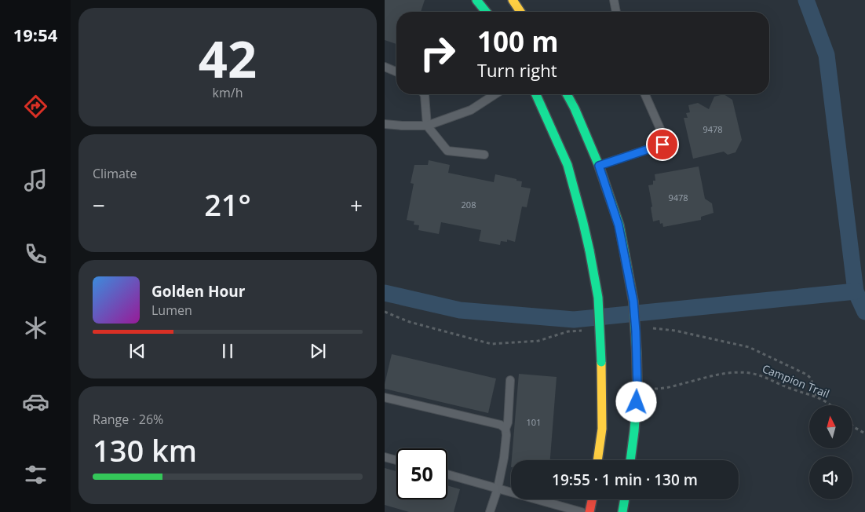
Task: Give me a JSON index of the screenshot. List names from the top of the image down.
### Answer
{
  "streets": {
    "path": ["Campion Trail"]
  },
  "house_numbers": [
    "9478",
    "9478",
    "208",
    "101"
  ],
  "north": "top",
  "page": {
    "tabs": "19:54",
    "tile": [
      ["42", "km/h"],
      "Climate",
      ["Range · 26%", "130 km"]
    ],
    "turn": ["100 m", "Turn right"],
    "heat": ["−", "21°", "+"],
    "song": ["Golden Hour", "Lumen"],
    "limit": "50",
    "trip": "19:55 · 1 min · 130 m"
  }
}
